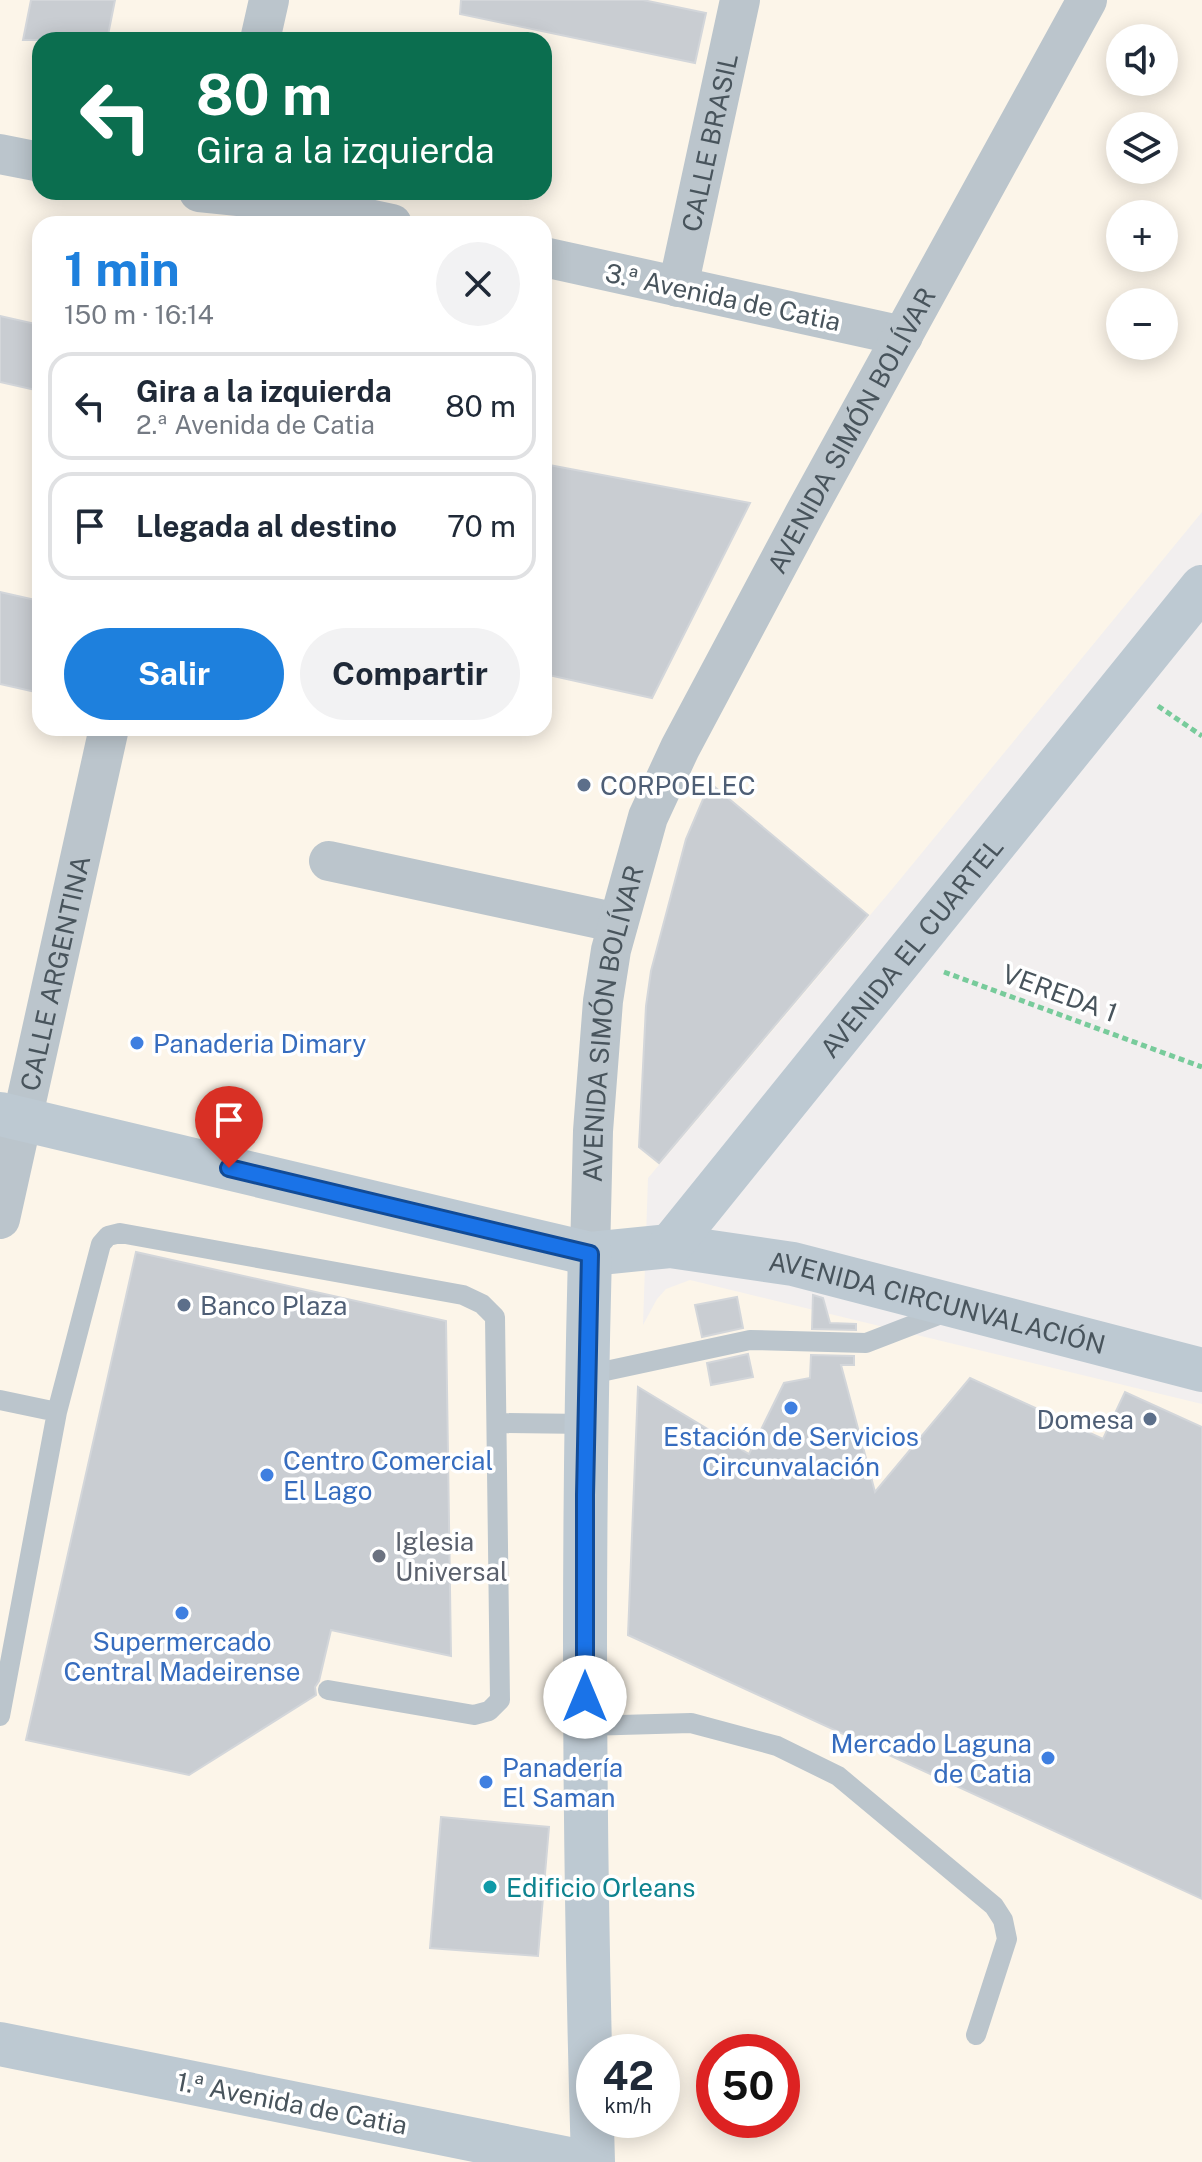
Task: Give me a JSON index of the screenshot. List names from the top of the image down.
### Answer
{
  "streets": {
    "main road": [
      "AVENIDA SIMÓN BOLÍVAR",
      "AVENIDA EL CUARTEL",
      "AVENIDA CIRCUNVALACIÓN",
      "1.ª Avenida de Catia"
    ],
    "street": ["CALLE BRASIL", "3.ª Avenida de Catia", "CALLE ARGENTINA"],
    "path": ["VEREDA 1"]
  },
  "crossings": [
    ["CALLE BRASIL", "3.ª Avenida de Catia"],
    ["3.ª Avenida de Catia", "AVENIDA SIMÓN BOLÍVAR"],
    ["AVENIDA EL CUARTEL", "VEREDA 1"],
    ["AVENIDA EL CUARTEL", "AVENIDA CIRCUNVALACIÓN"]
  ],
  "places": [
    "CORPOELEC",
    "Panaderia Dimary",
    "Banco Plaza",
    "Estación de Servicios Circunvalación",
    "Domesa",
    "Centro Comercial El Lago",
    "Iglesia Universal",
    "Supermercado Central Madeirense",
    "Mercado Laguna de Catia",
    "Panadería El Saman",
    "Edificio Orleans"
  ],
  "page": {
    "map_buttons": ["+", "−"],
    "turn": ["80 m", "Gira a la izquierda"],
    "heading": ["1 min", "150 m · 16:14"],
    "list": [
      {
        "name": "Gira a la izquierda",
        "note": "2.ª Avenida de Catia",
        "value": "80 m"
      },
      {
        "name": "Llegada al destino",
        "value": "70 m"
      }
    ],
    "buttons": ["Salir", "Compartir"],
    "speed": "42 km/h",
    "limit": "50"
  }
}
